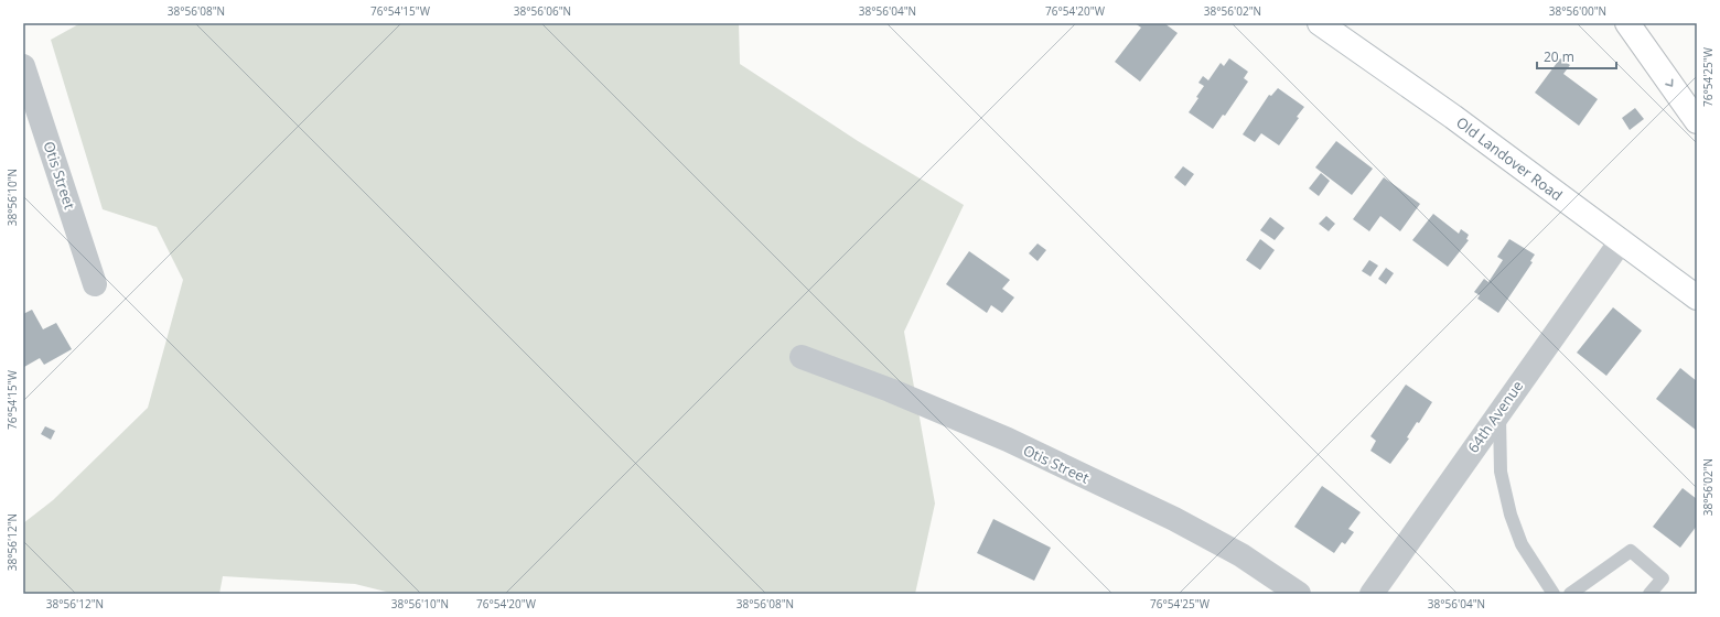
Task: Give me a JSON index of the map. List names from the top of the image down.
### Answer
{
  "streets": {
    "street": ["Old Landover Road", "Otis Street", "64th Avenue"]
  },
  "crossings": [
    ["Old Landover Road", "64th Avenue"]
  ],
  "scale_bar": "20 m",
  "coordinates": [
    "38°56'08\"N",
    "76°54'15\"W",
    "38°56'06\"N",
    "38°56'04\"N",
    "76°54'20\"W",
    "38°56'02\"N",
    "38°56'00\"N",
    "76°54'25\"W",
    "38°56'10\"N",
    "38°56'12\"N"
  ]
}
